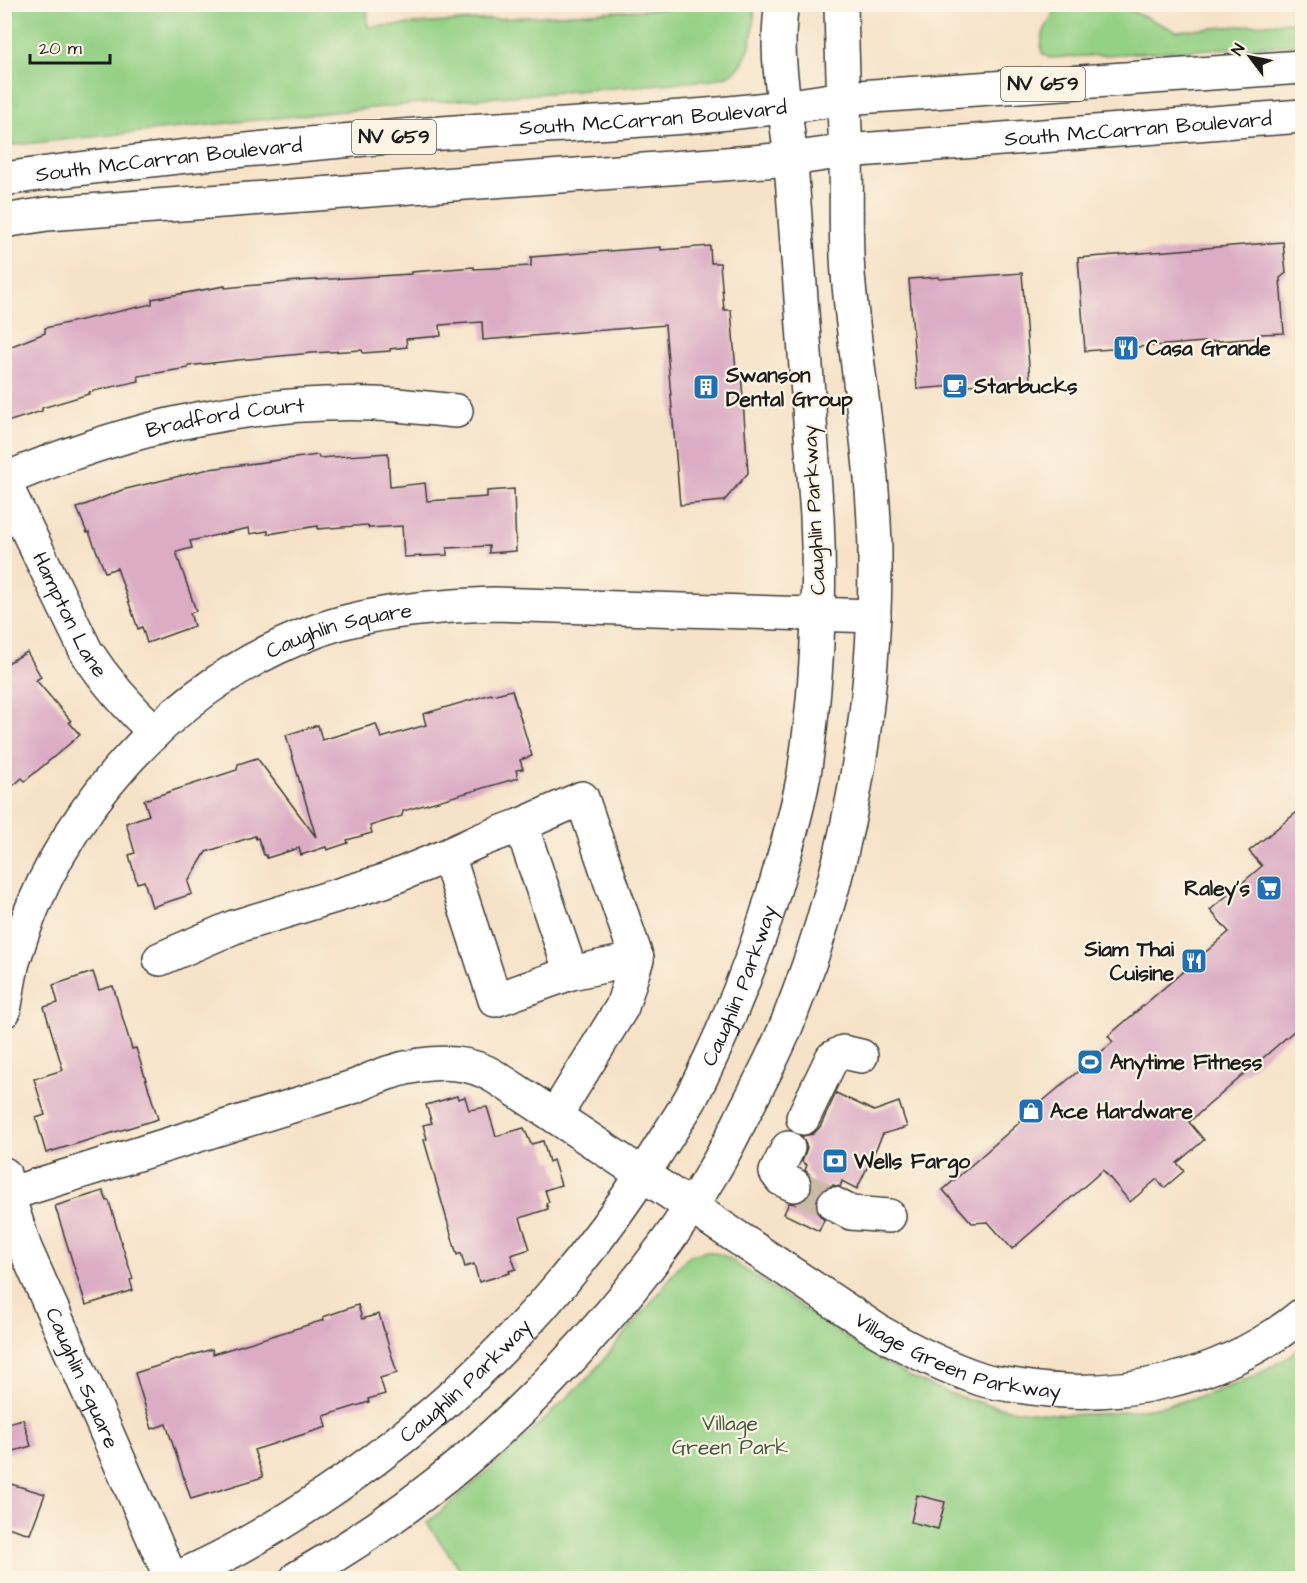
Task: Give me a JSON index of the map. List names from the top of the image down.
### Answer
{
  "streets": {
    "street": [
      "NV 659",
      "South McCarran Boulevard",
      "Bradford Court",
      "Caughlin Parkway",
      "Hampton Lane",
      "Caughlin Square",
      "Village Green Parkway"
    ]
  },
  "crossings": [
    ["South McCarran Boulevard", "Caughlin Parkway"],
    ["Bradford Court", "Hampton Lane"],
    ["Caughlin Parkway", "Caughlin Square"],
    ["Caughlin Parkway", "Village Green Parkway"],
    ["Hampton Lane", "Caughlin Square"],
    ["Caughlin Square", "Village Green Parkway"]
  ],
  "parks": ["Village Green Park"],
  "places": {
    "restaurant": ["Casa Grande", "Siam Thai Cuisine"],
    "cafe": ["Starbucks"],
    "building": ["Swanson Dental Group"],
    "supermarket": ["Raley's"],
    "sports": ["Anytime Fitness"],
    "shop": ["Ace Hardware"],
    "bank": ["Wells Fargo"]
  },
  "scale_bar": "20 m",
  "north": "top left"
}
